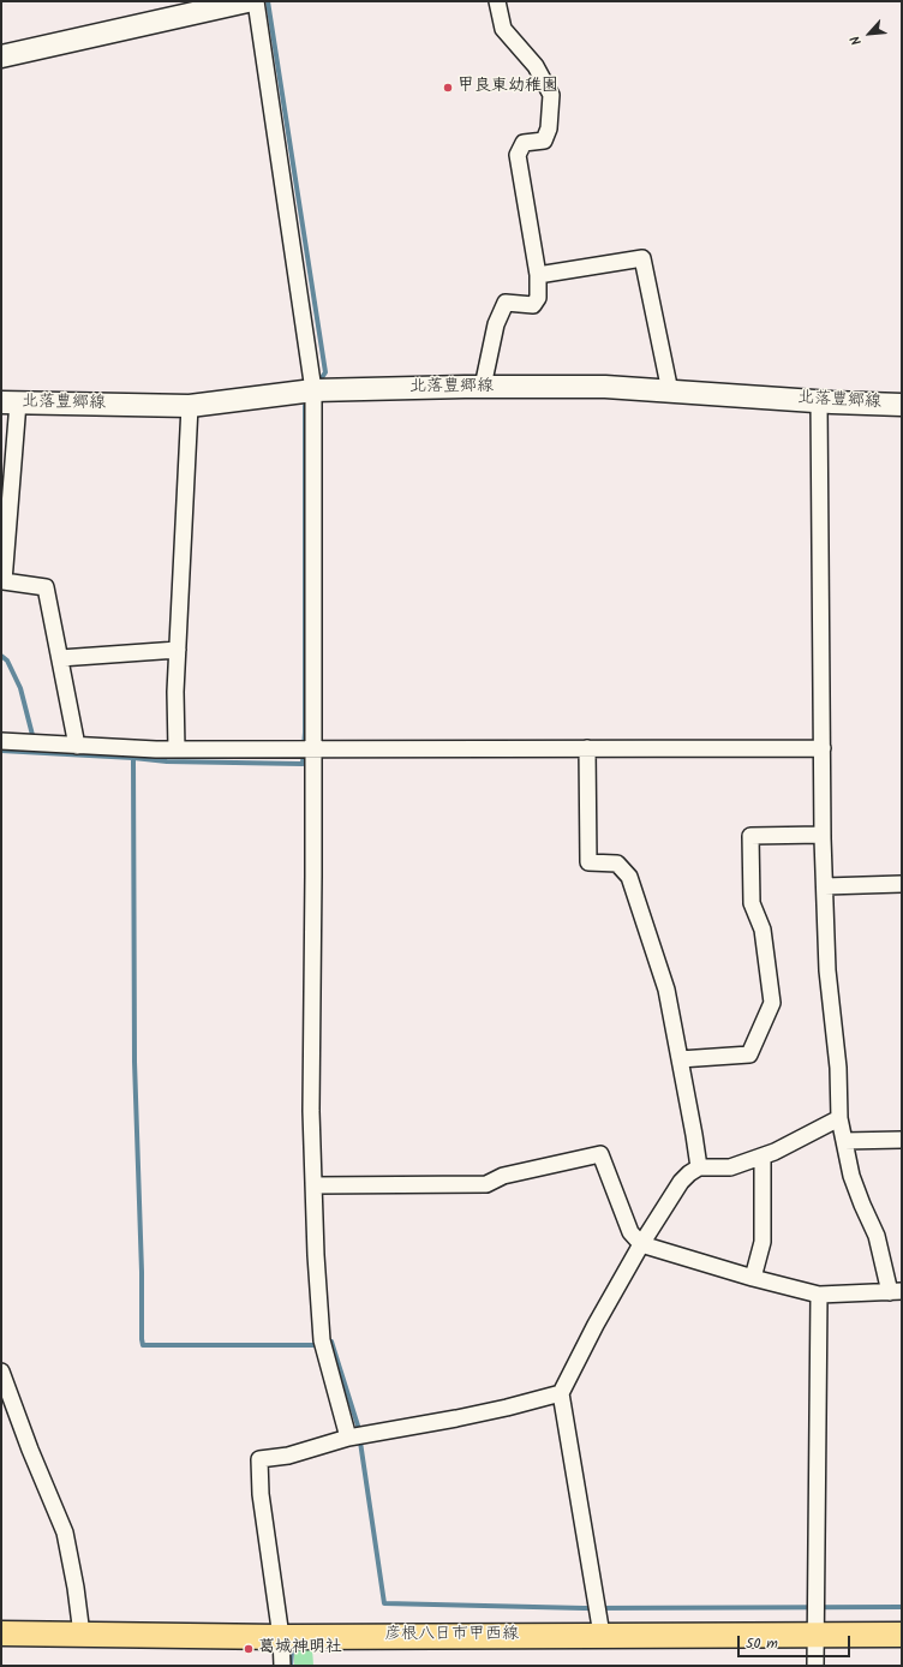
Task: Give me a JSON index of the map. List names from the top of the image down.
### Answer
{
  "streets": {
    "main road": ["北落豊郷線", "彦根八日市甲西線"]
  },
  "places": ["甲良東幼稚園", "葛城神明社"],
  "scale_bar": "50 m",
  "north": "bottom left"
}
